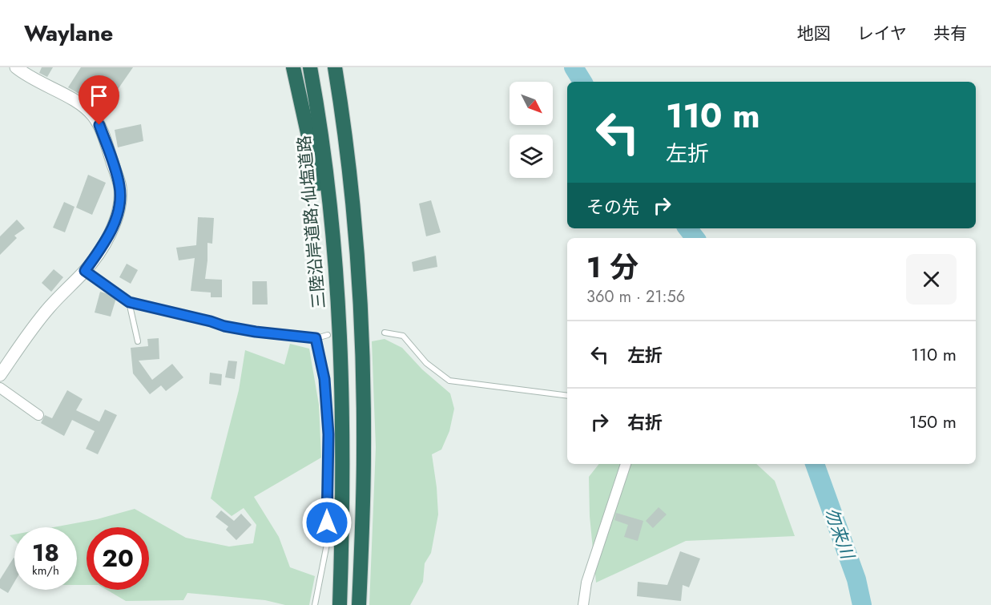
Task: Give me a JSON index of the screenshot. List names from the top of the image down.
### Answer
{
  "streets": {
    "highway": ["三陸沿岸道路;仙塩道路"]
  },
  "water": ["勿来川"],
  "north": "bottom right",
  "page": {
    "header": "Waylane",
    "nav": ["地図", "レイヤ", "共有"],
    "turn": ["110 m", "左折"],
    "then": "その先",
    "heading": ["1 分", "360 m · 21:56"],
    "list": [
      {
        "name": "左折",
        "value": "110 m"
      },
      {
        "name": "右折",
        "value": "150 m"
      }
    ],
    "speed": "18 km/h",
    "limit": "20"
  }
}
